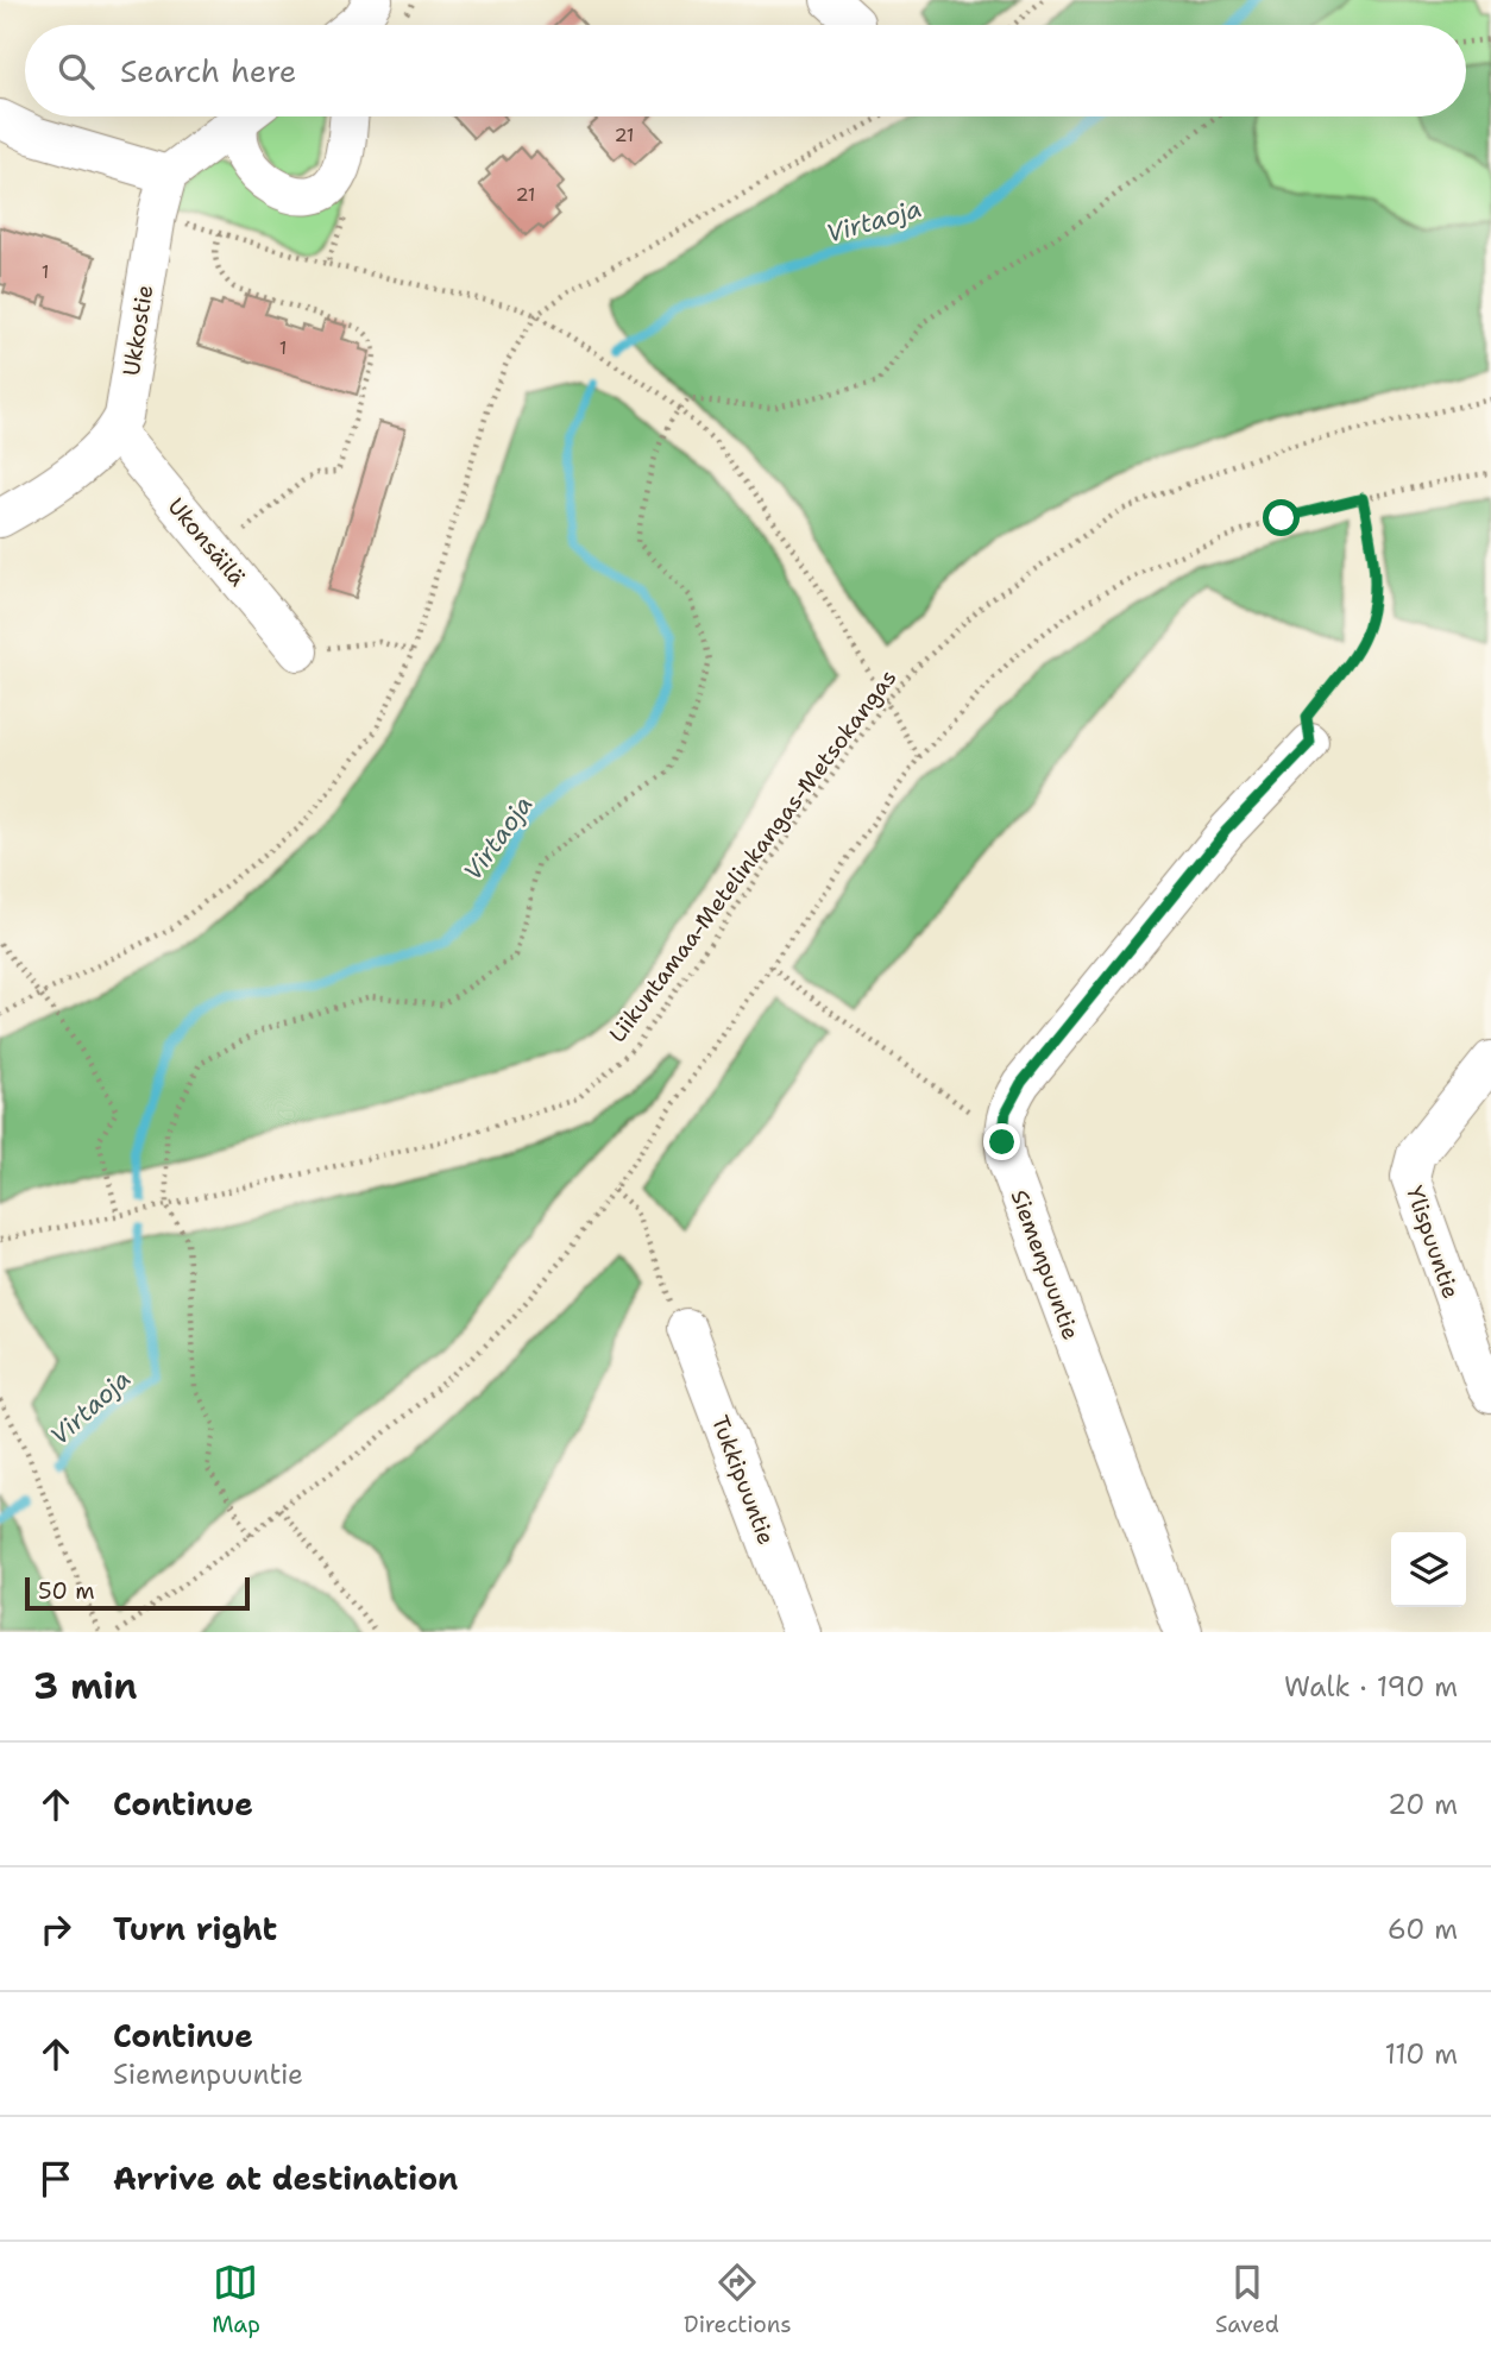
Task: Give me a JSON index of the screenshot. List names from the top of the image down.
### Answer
{
  "streets": {
    "street": [
      "Ukkostie",
      "Ukonsäilä",
      "Ylispuuntie",
      "Siemenpuuntie",
      "Tukkipuuntie"
    ],
    "path": ["Liikuntamaa-Metelinkangas-Metsokangas"]
  },
  "crossings": [
    ["Ukkostie", "Ukonsäilä"]
  ],
  "water": ["Virtaoja"],
  "house_numbers": [
    "21",
    "21",
    "1",
    "1"
  ],
  "scale_bar": "50 m",
  "page": {
    "search": "Search here",
    "scale": "50 m",
    "heading": ["3 min", "Walk · 190 m"],
    "list": [
      ["Continue", "20 m"],
      ["Turn right", "60 m"],
      ["Continue", "Siemenpuuntie", "110 m"],
      "Arrive at destination"
    ],
    "nav": ["Map", "Directions", "Saved"]
  }
}
